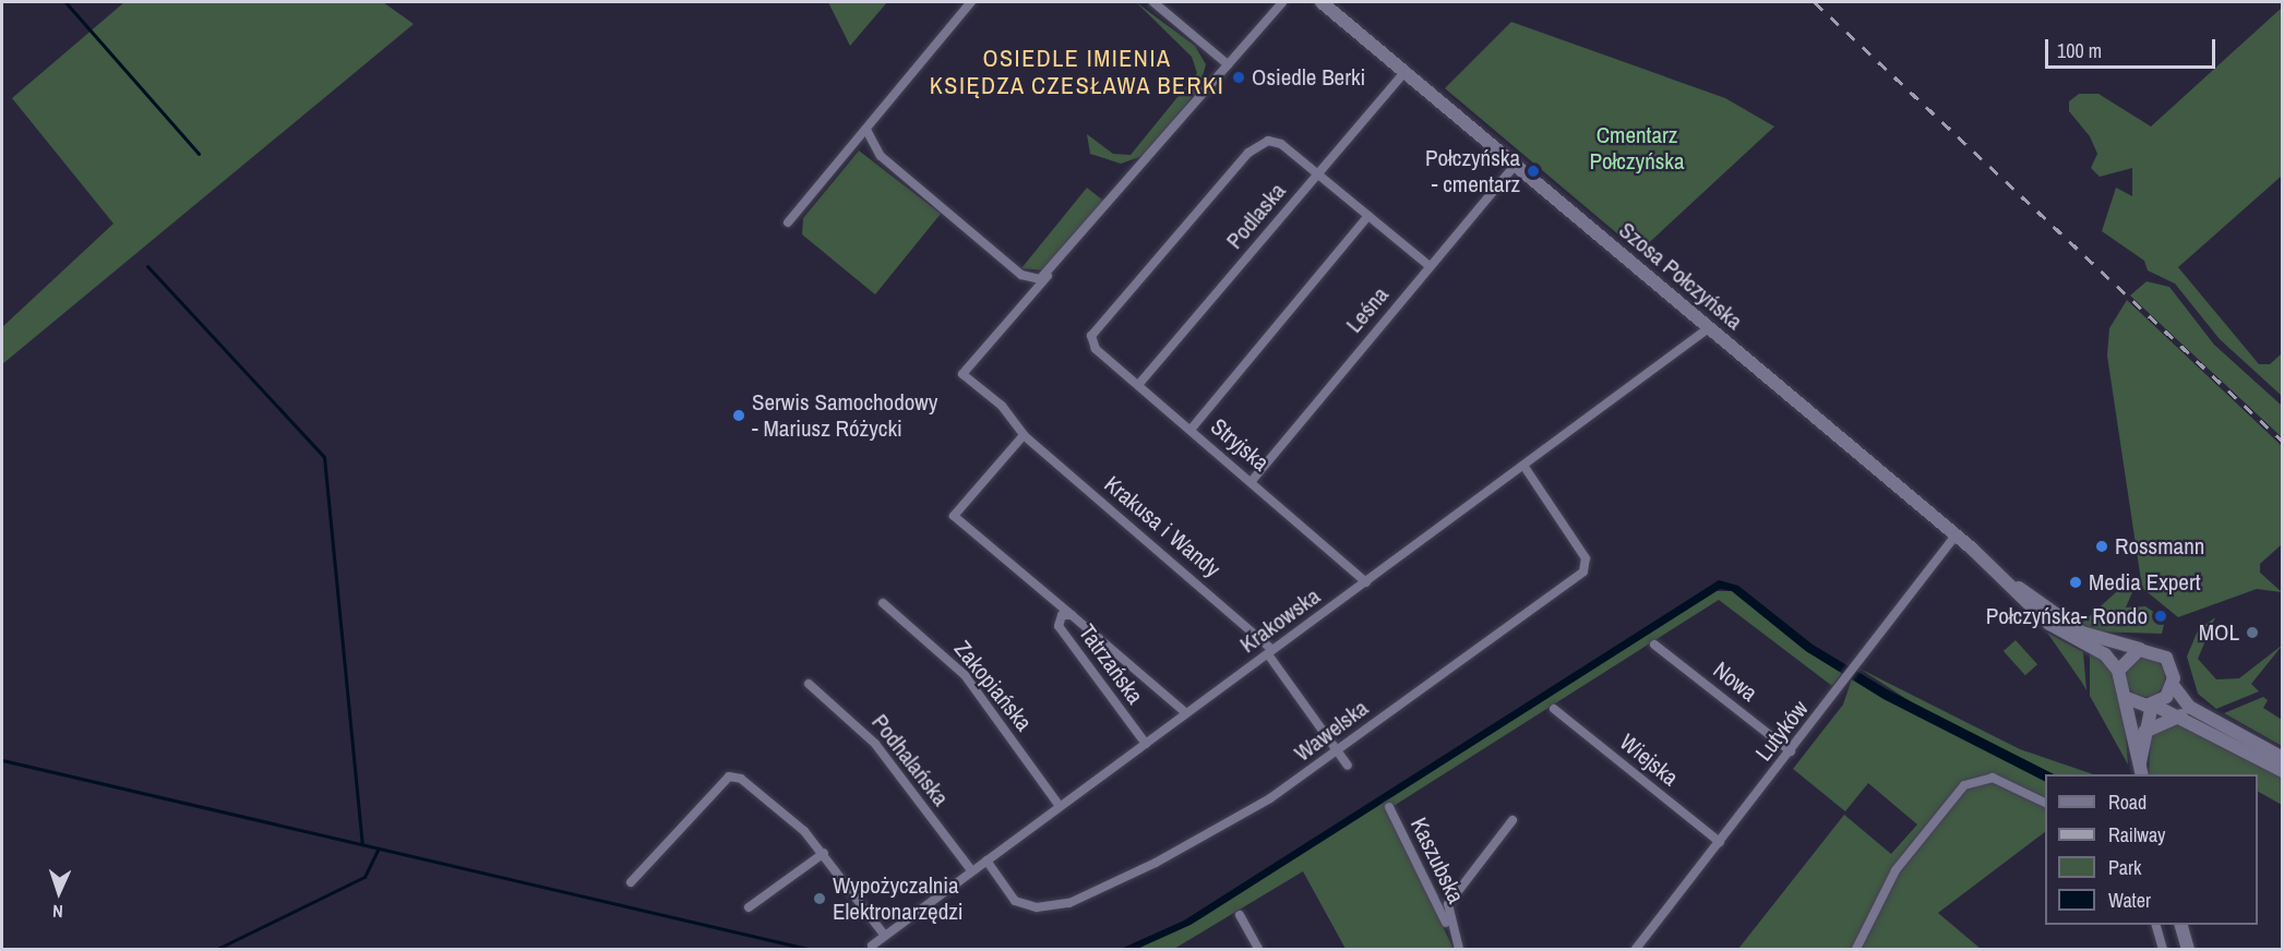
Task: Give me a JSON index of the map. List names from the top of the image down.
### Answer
{
  "streets": {
    "main road": ["Szosa Połczyńska"],
    "street": [
      "Podlaska",
      "Leśna",
      "Stryjska",
      "Krakusa i Wandy",
      "Krakowska",
      "Tatrzańska",
      "Nowa",
      "Zakopiańska",
      "Wawelska",
      "Lutyków",
      "Podhalańska",
      "Wiejska",
      "Kaszubska"
    ]
  },
  "crossings": [
    ["Podlaska", "Szosa Połczyńska"],
    ["Podlaska", "Stryjska"],
    ["Szosa Połczyńska", "Leśna"],
    ["Szosa Połczyńska", "Krakowska"],
    ["Szosa Połczyńska", "Lutyków"],
    ["Leśna", "Stryjska"],
    ["Stryjska", "Krakowska"],
    ["Krakusa i Wandy", "Krakowska"],
    ["Krakusa i Wandy", "Tatrzańska"],
    ["Krakusa i Wandy", "Wawelska"],
    ["Krakowska", "Tatrzańska"],
    ["Krakowska", "Zakopiańska"],
    ["Krakowska", "Wawelska"],
    ["Krakowska", "Podhalańska"],
    ["Nowa", "Lutyków"],
    ["Lutyków", "Wiejska"]
  ],
  "districts": ["OSIEDLE IMIENIA KSIĘDZA CZESŁAWA BERKI"],
  "parks": ["Cmentarz Połczyńska"],
  "places": [
    "Osiedle Berki",
    "Połczyńska - cmentarz",
    "Serwis Samochodowy - Mariusz Różycki",
    "Rossmann",
    "Media Expert",
    "Połczyńska- Rondo",
    "MOL",
    "Wypożyczalnia Elektronarzędzi"
  ],
  "legend": [
    "Road",
    "Railway",
    "Park",
    "Water"
  ],
  "scale_bar": "100 m",
  "north": "bottom"
}
